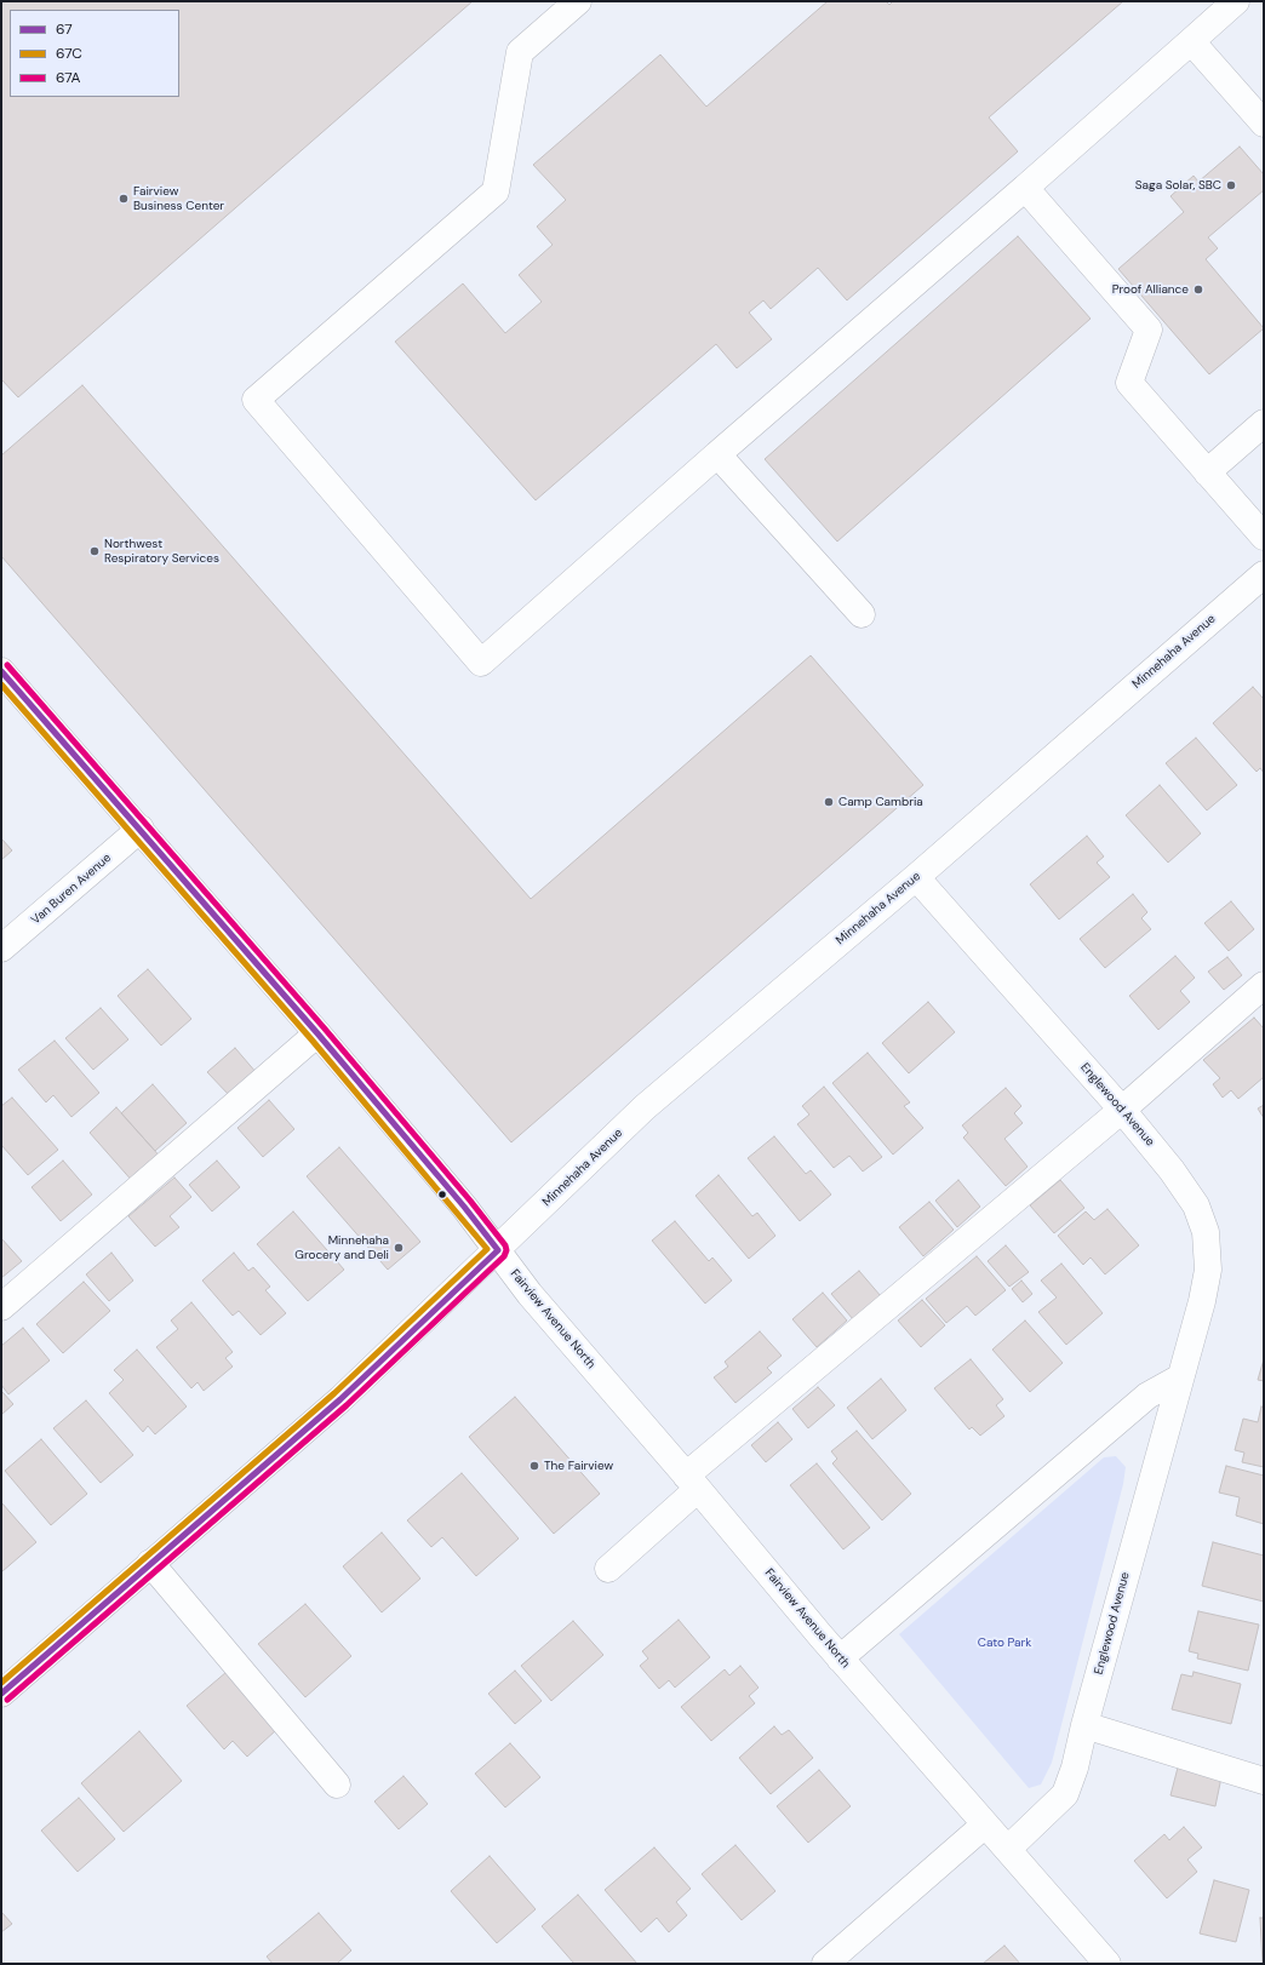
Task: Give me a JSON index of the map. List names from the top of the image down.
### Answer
{
  "streets": {
    "street": [
      "Minnehaha Avenue",
      "Van Buren Avenue",
      "Englewood Avenue",
      "Fairview Avenue North"
    ]
  },
  "crossings": [
    ["Minnehaha Avenue", "Englewood Avenue"],
    ["Minnehaha Avenue", "Fairview Avenue North"],
    ["Van Buren Avenue", "Fairview Avenue North"],
    ["Englewood Avenue", "Fairview Avenue North"]
  ],
  "parks": ["Cato Park"],
  "places": [
    "Saga Solar, SBC",
    "Fairview Business Center",
    "Proof Alliance",
    "Northwest Respiratory Services",
    "Camp Cambria",
    "Minnehaha Grocery and Deli",
    "The Fairview"
  ],
  "lines": ["transit line 67A", "transit line 67", "transit line 67C"],
  "legend": ["67", "67C", "67A"]
}
